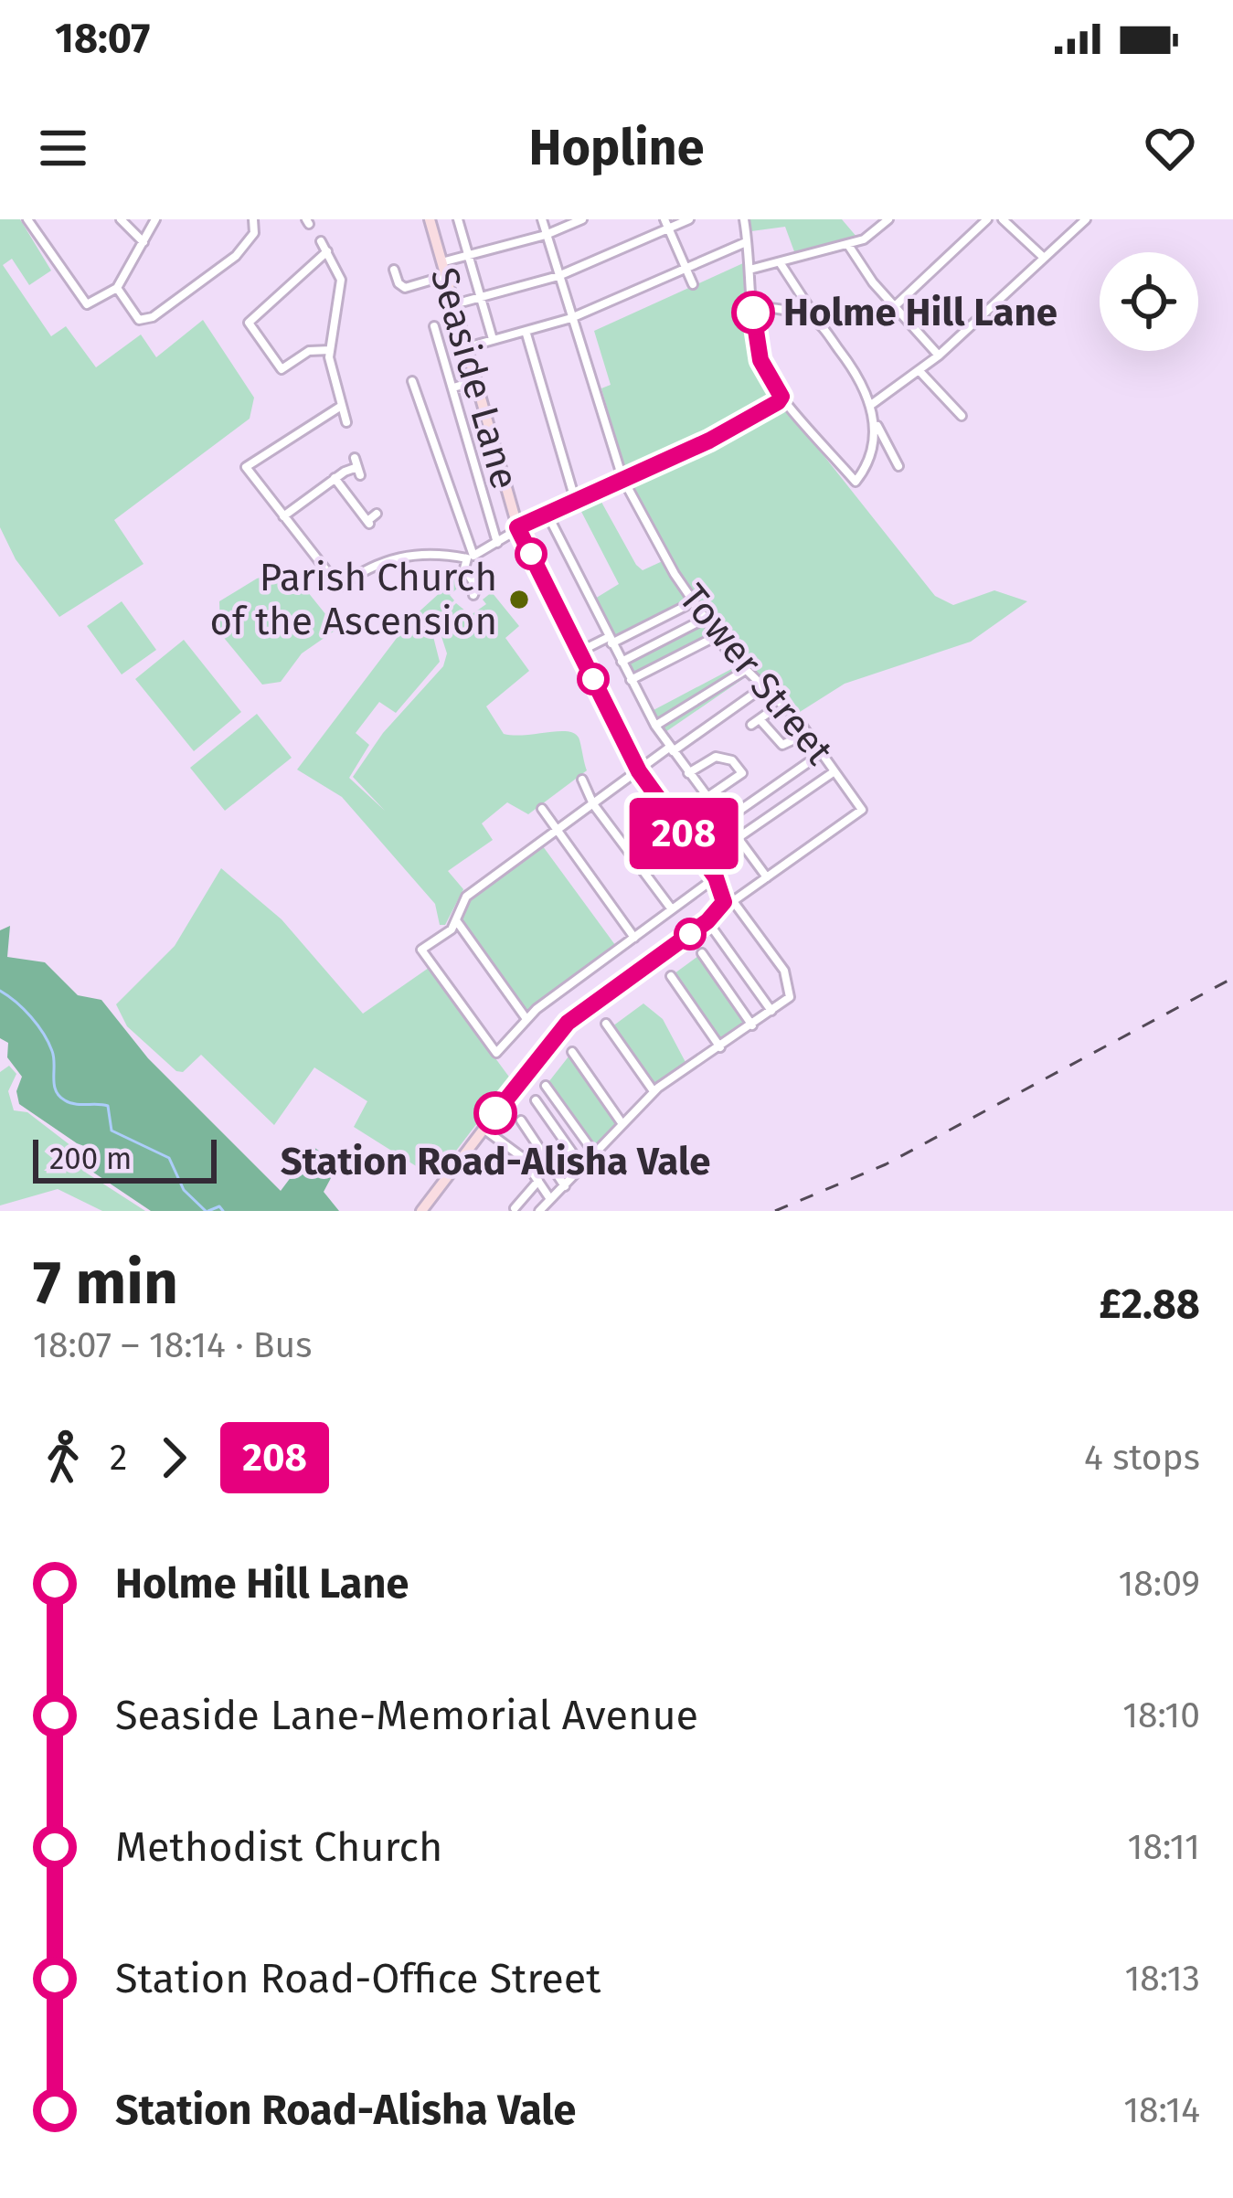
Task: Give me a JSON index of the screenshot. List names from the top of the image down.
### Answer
{
  "streets": {
    "main road": ["Seaside Lane"],
    "street": ["Tower Street"]
  },
  "places": ["Holme Hill Lane", "Parish Church of the Ascension", "Station Road-Alisha Vale"],
  "lines": ["bus line 208"],
  "scale_bar": "200 m",
  "page": {
    "status": "18:07",
    "header": "Hopline",
    "on_map": "208",
    "scale": "200 m",
    "heading": ["7 min", "18:07 – 18:14 · Bus", "£2.88"],
    "legs": ["2", "208", "4 stops"],
    "list": [
      {
        "name": "Holme Hill Lane",
        "value": "18:09"
      },
      {
        "name": "Seaside Lane-Memorial Avenue",
        "value": "18:10"
      },
      {
        "name": "Methodist Church",
        "value": "18:11"
      },
      {
        "name": "Station Road-Office Street",
        "value": "18:13"
      },
      {
        "name": "Station Road-Alisha Vale",
        "value": "18:14"
      }
    ]
  }
}
